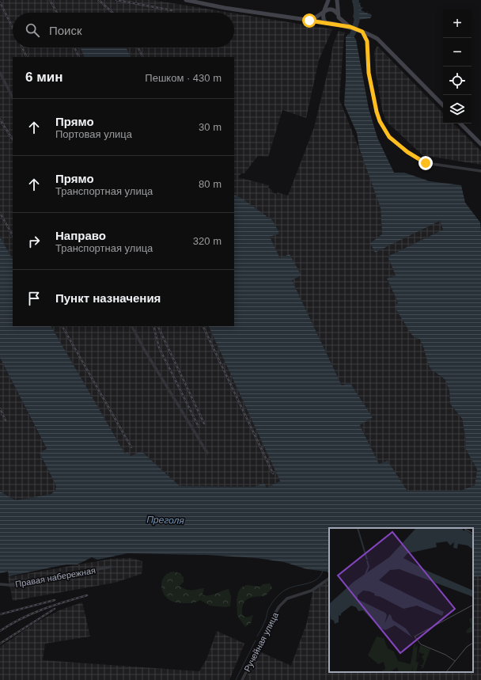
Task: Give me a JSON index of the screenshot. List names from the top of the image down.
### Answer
{
  "streets": {
    "street": ["Правая набережная", "Ручейная улица"]
  },
  "water": ["Преголя"],
  "page": {
    "map_buttons": ["+", "−"],
    "search": "Поиск",
    "heading": ["6 мин", "Пешком · 430 m"],
    "list": [
      ["Прямо", "Портовая улица", "30 m"],
      ["Прямо", "Транспортная улица", "80 m"],
      ["Направо", "Транспортная улица", "320 m"],
      "Пункт назначения"
    ]
  }
}
